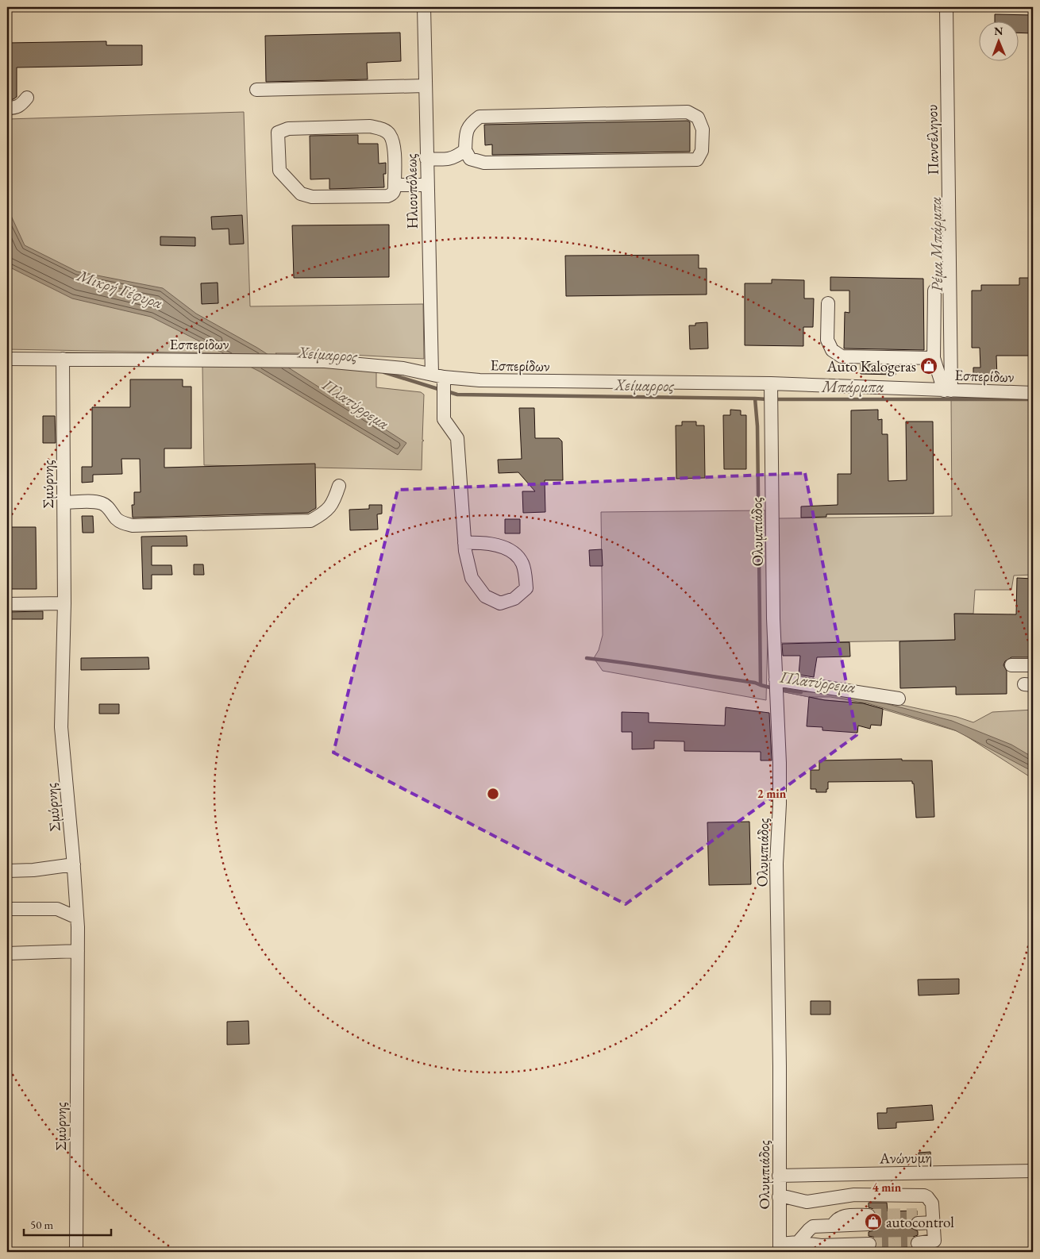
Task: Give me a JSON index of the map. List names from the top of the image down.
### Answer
{
  "streets": {
    "street": [
      "Πανσέληνου",
      "Ηλιουπόλεως",
      "Εσπερίδων",
      "Σμύρνης",
      "Ολυμπιάδος",
      "Ανώνυμη"
    ]
  },
  "crossings": [
    ["Πανσέληνου", "Εσπερίδων"],
    ["Ηλιουπόλεως", "Εσπερίδων"],
    ["Εσπερίδων", "Σμύρνης"],
    ["Εσπερίδων", "Ολυμπιάδος"],
    ["Ολυμπιάδος", "Ανώνυμη"]
  ],
  "water": [
    "Ρέμα Μπάρμπα",
    "Μικρή Γέφυρα",
    "Χείμαρρος",
    "Μπάρμπα",
    "Πλατύρρεμα"
  ],
  "places": {
    "shop": ["Auto Kalogeras", "autocontrol"]
  },
  "scale_bar": "50 m",
  "north": "top",
  "rings": ["2 min", "4 min"]
}
